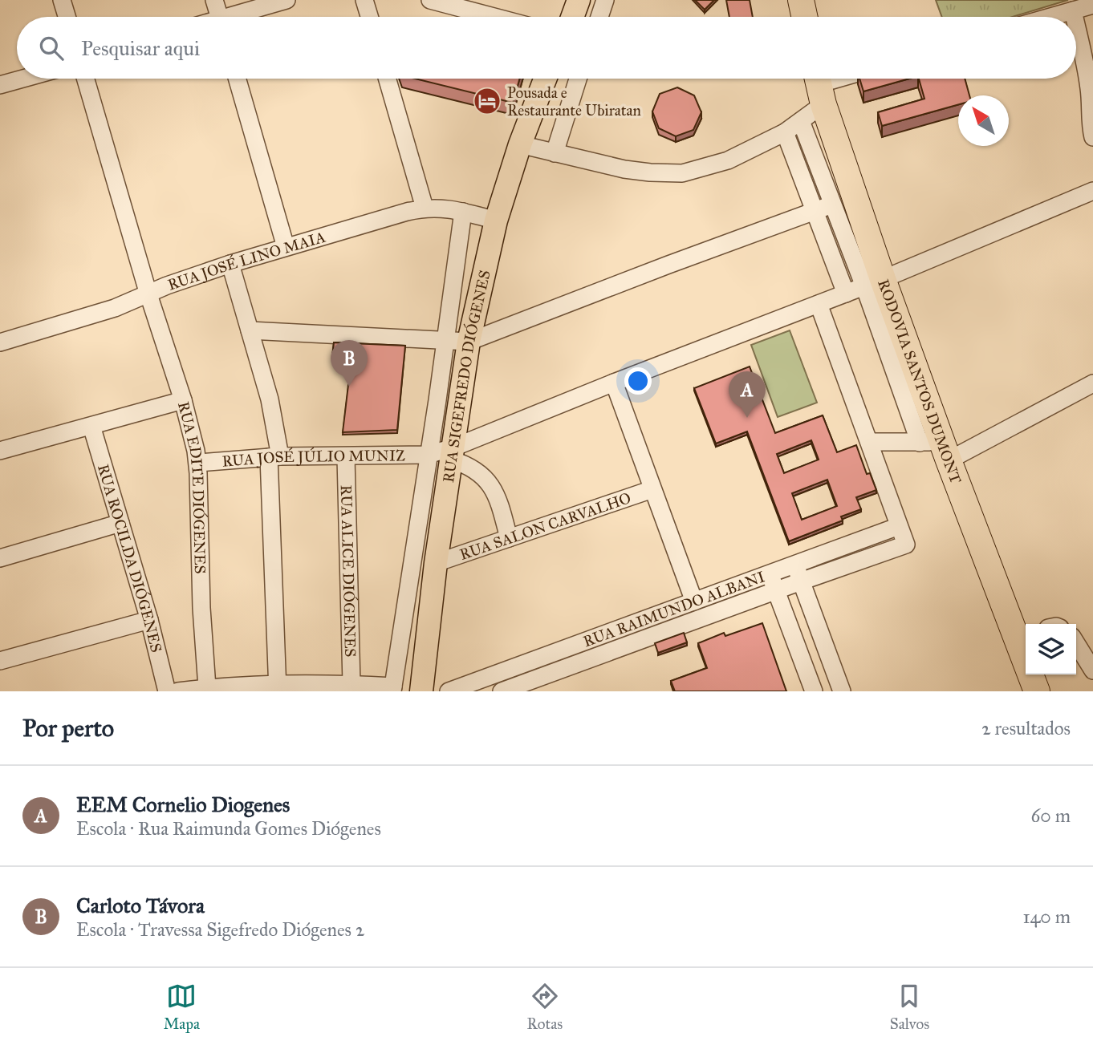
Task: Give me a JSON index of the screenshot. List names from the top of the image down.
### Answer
{
  "streets": {
    "highway": ["RODOVIA SANTOS DUMONT"],
    "main road": ["RUA SIGEFREDO DIÓGENES"],
    "street": [
      "RUA JOSÉ LINO MAIA",
      "RUA JOSÉ JÚLIO MUNIZ",
      "RUA EDITE DIÓGENES",
      "RUA SALON CARVALHO",
      "RUA ROCILDA DIÓGENES",
      "RUA ALICE DIÓGENES",
      "RUA RAIMUNDO ALBANI"
    ]
  },
  "crossings": [
    ["RUA JOSÉ LINO MAIA", "RUA SIGEFREDO DIÓGENES"],
    ["RUA JOSÉ LINO MAIA", "RUA EDITE DIÓGENES"],
    ["RUA SIGEFREDO DIÓGENES", "RUA JOSÉ JÚLIO MUNIZ"],
    ["RUA SIGEFREDO DIÓGENES", "RUA SALON CARVALHO"],
    ["RODOVIA SANTOS DUMONT", "RUA JOSÉ JÚLIO MUNIZ"],
    ["RUA JOSÉ JÚLIO MUNIZ", "RUA EDITE DIÓGENES"],
    ["RUA JOSÉ JÚLIO MUNIZ", "RUA ALICE DIÓGENES"]
  ],
  "places": {
    "hotel": ["Pousada e Restaurante Ubiratan"]
  },
  "north": "top left",
  "page": {
    "search": "Pesquisar aqui",
    "pins": ["B", "A"],
    "heading": ["Por perto", "2 resultados"],
    "list": [
      {
        "mark": "A",
        "name": "EEM Cornelio Diogenes",
        "note": "Escola · Rua Raimunda Gomes Diógenes",
        "value": "60 m"
      },
      {
        "mark": "B",
        "name": "Carloto Távora",
        "note": "Escola · Travessa Sigefredo Diógenes 2",
        "value": "140 m"
      }
    ],
    "nav": ["Mapa", "Rotas", "Salvos"]
  }
}
